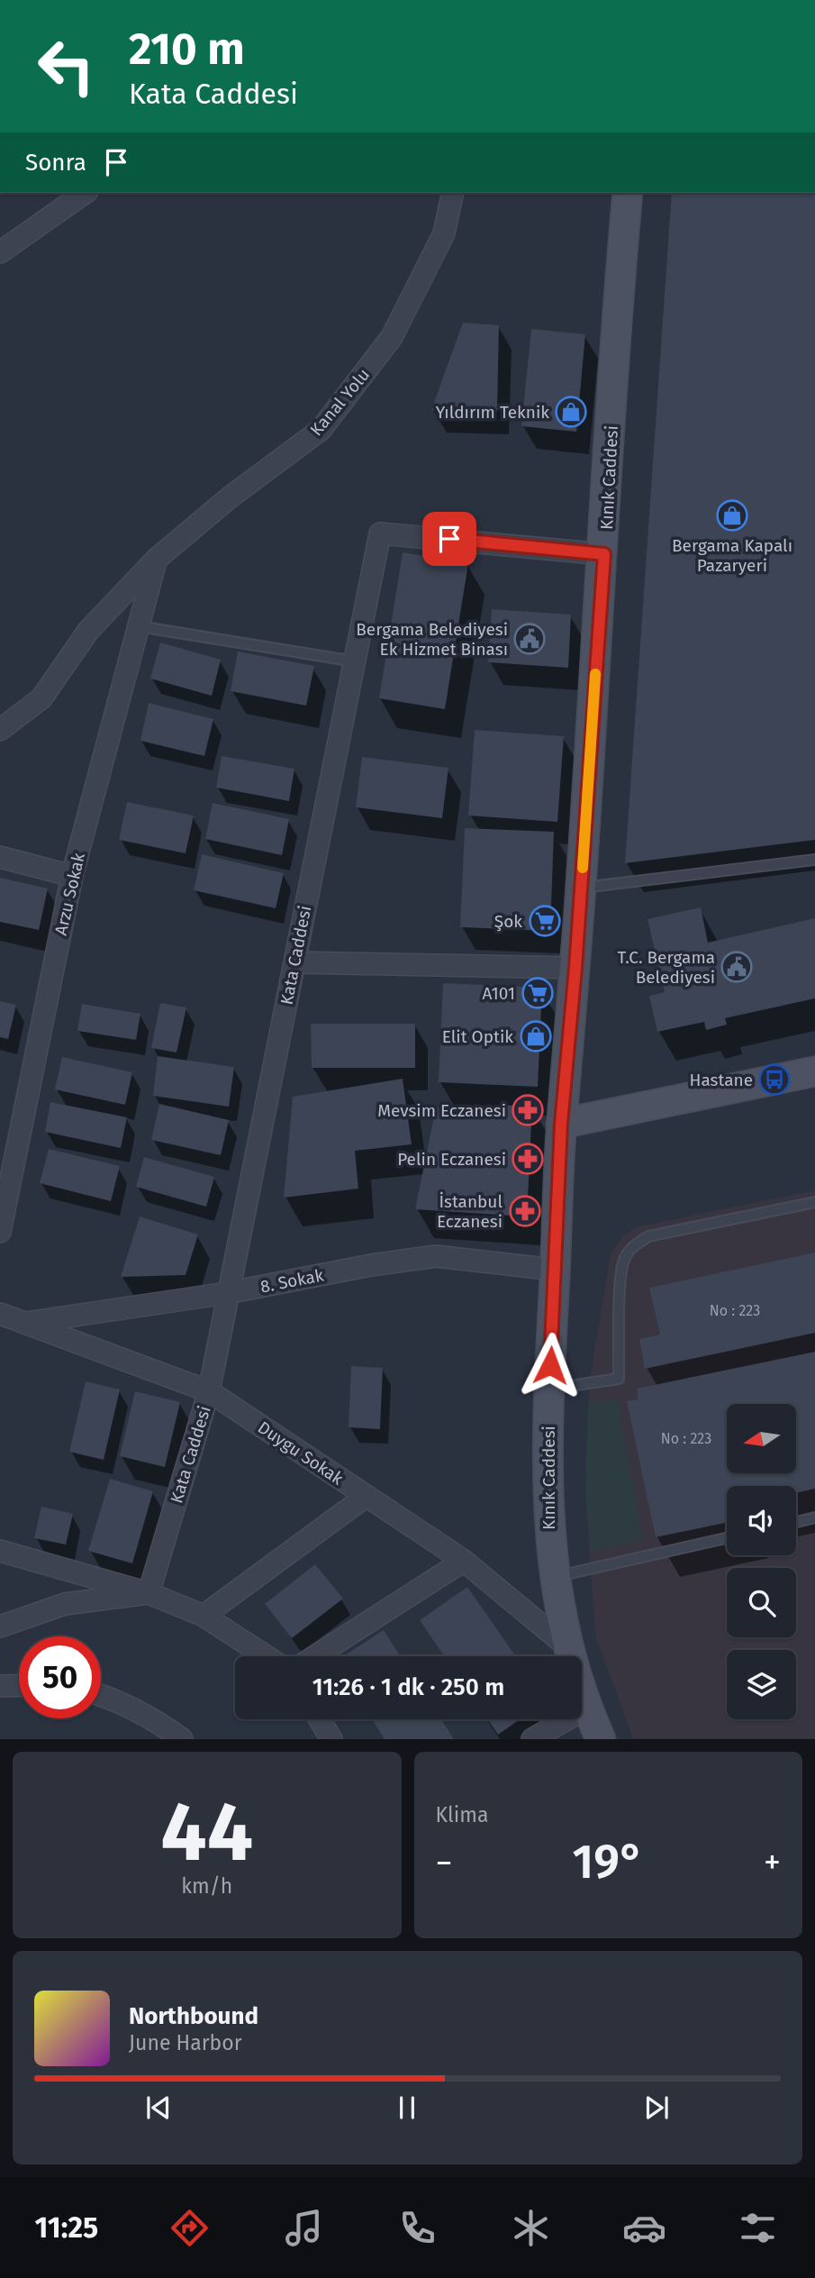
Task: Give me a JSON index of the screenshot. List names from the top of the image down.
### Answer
{
  "streets": {
    "main road": ["Kınık Caddesi"],
    "street": [
      "Kanal Yolu",
      "Arzu Sokak",
      "Kata Caddesi",
      "8. Sokak",
      "Duygu Sokak"
    ]
  },
  "crossings": [
    ["Kanal Yolu", "Arzu Sokak"],
    ["Kınık Caddesi", "Kata Caddesi"],
    ["Kınık Caddesi", "8. Sokak"],
    ["Kınık Caddesi", "Duygu Sokak"],
    ["Kata Caddesi", "8. Sokak"],
    ["Kata Caddesi", "Duygu Sokak"],
    ["8. Sokak", "Duygu Sokak"]
  ],
  "places": {
    "shop": ["Yıldırım Teknik", "Bergama Kapalı Pazaryeri", "Elit Optik"],
    "public building": ["Bergama Belediyesi Ek Hizmet Binası", "T.C. Bergama Belediyesi"],
    "supermarket": ["Şok", "A101"],
    "bus stop": ["Hastane"],
    "pharmacy": ["Mevsim Eczanesi", "Pelin Eczanesi", "İstanbul Eczanesi"]
  },
  "house_numbers": ["No : 223", "No : 223"],
  "north": "left",
  "page": {
    "turn": ["210 m", "Kata Caddesi"],
    "then": "Sonra",
    "limit": "50",
    "trip": "11:26 · 1 dk · 250 m",
    "tile": [
      ["44", "km/h"],
      "Klima"
    ],
    "heat": ["−", "19°", "+"],
    "song": ["Northbound", "June Harbor"],
    "tabs": "11:25"
  }
}
